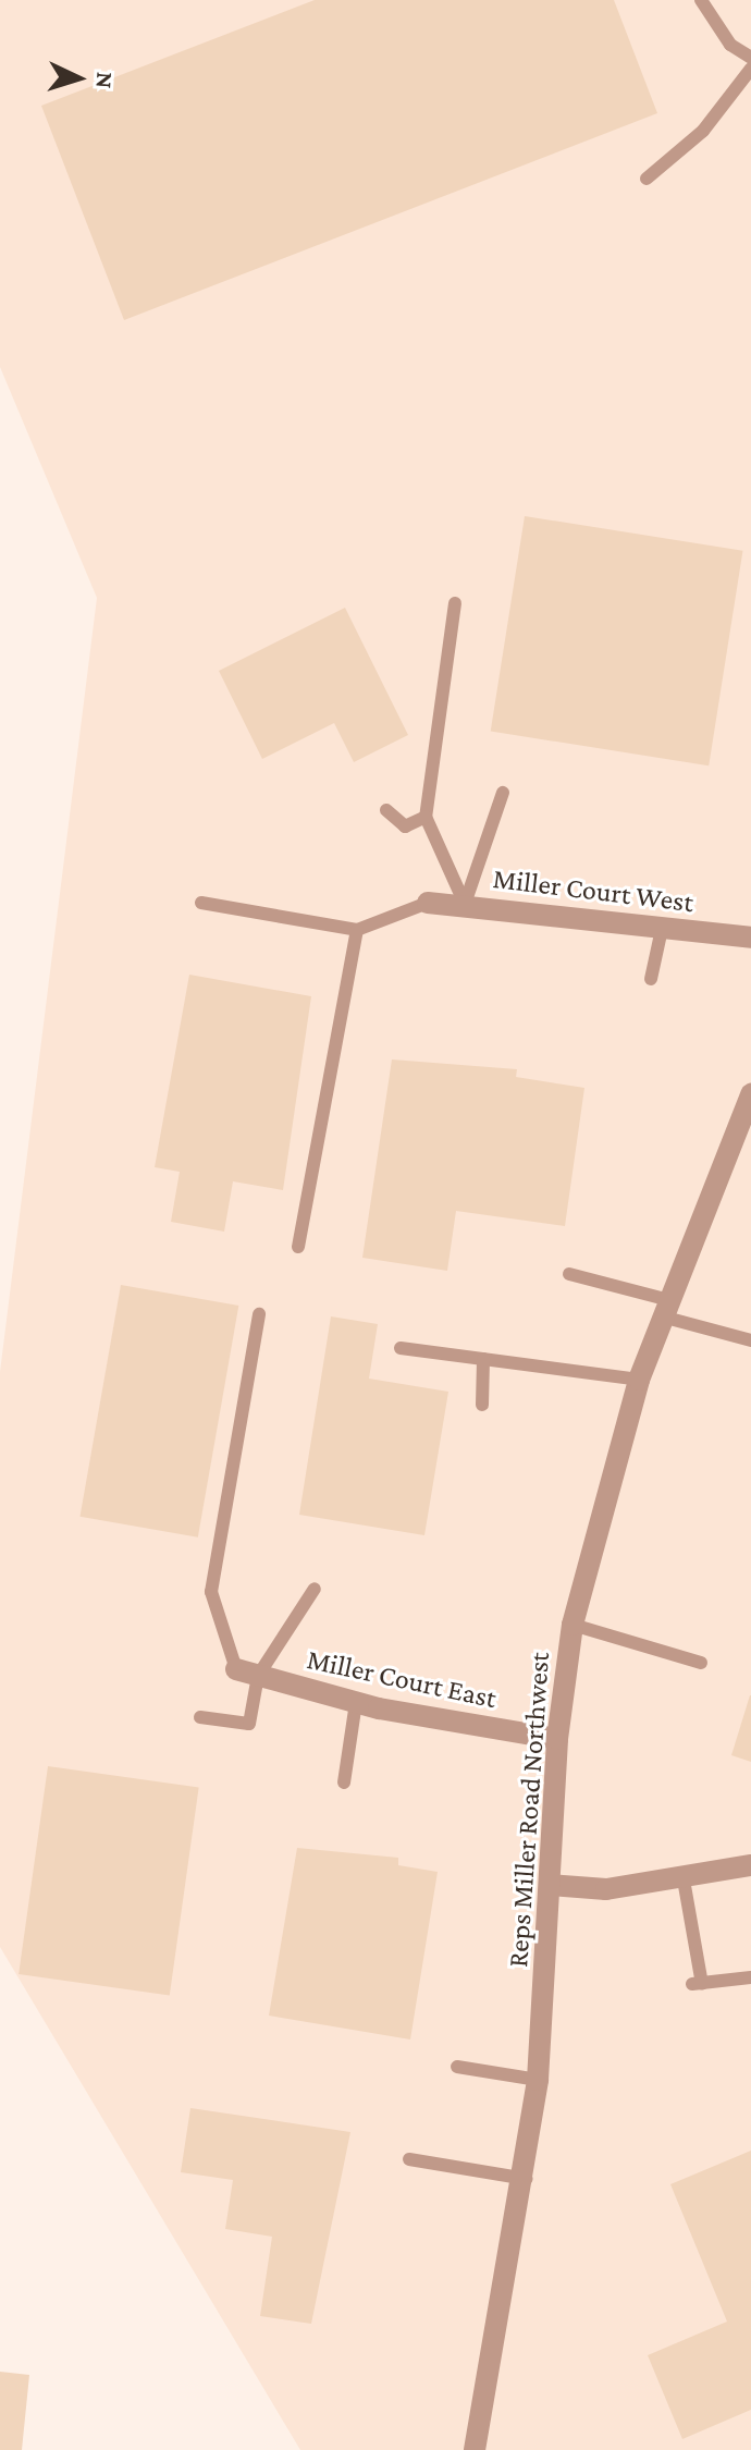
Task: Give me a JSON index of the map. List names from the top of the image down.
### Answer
{
  "streets": {
    "street": ["Miller Court West", "Miller Court East", "Reps Miller Road Northwest"]
  },
  "crossings": [
    ["Miller Court East", "Reps Miller Road Northwest"]
  ],
  "north": "right"
}
